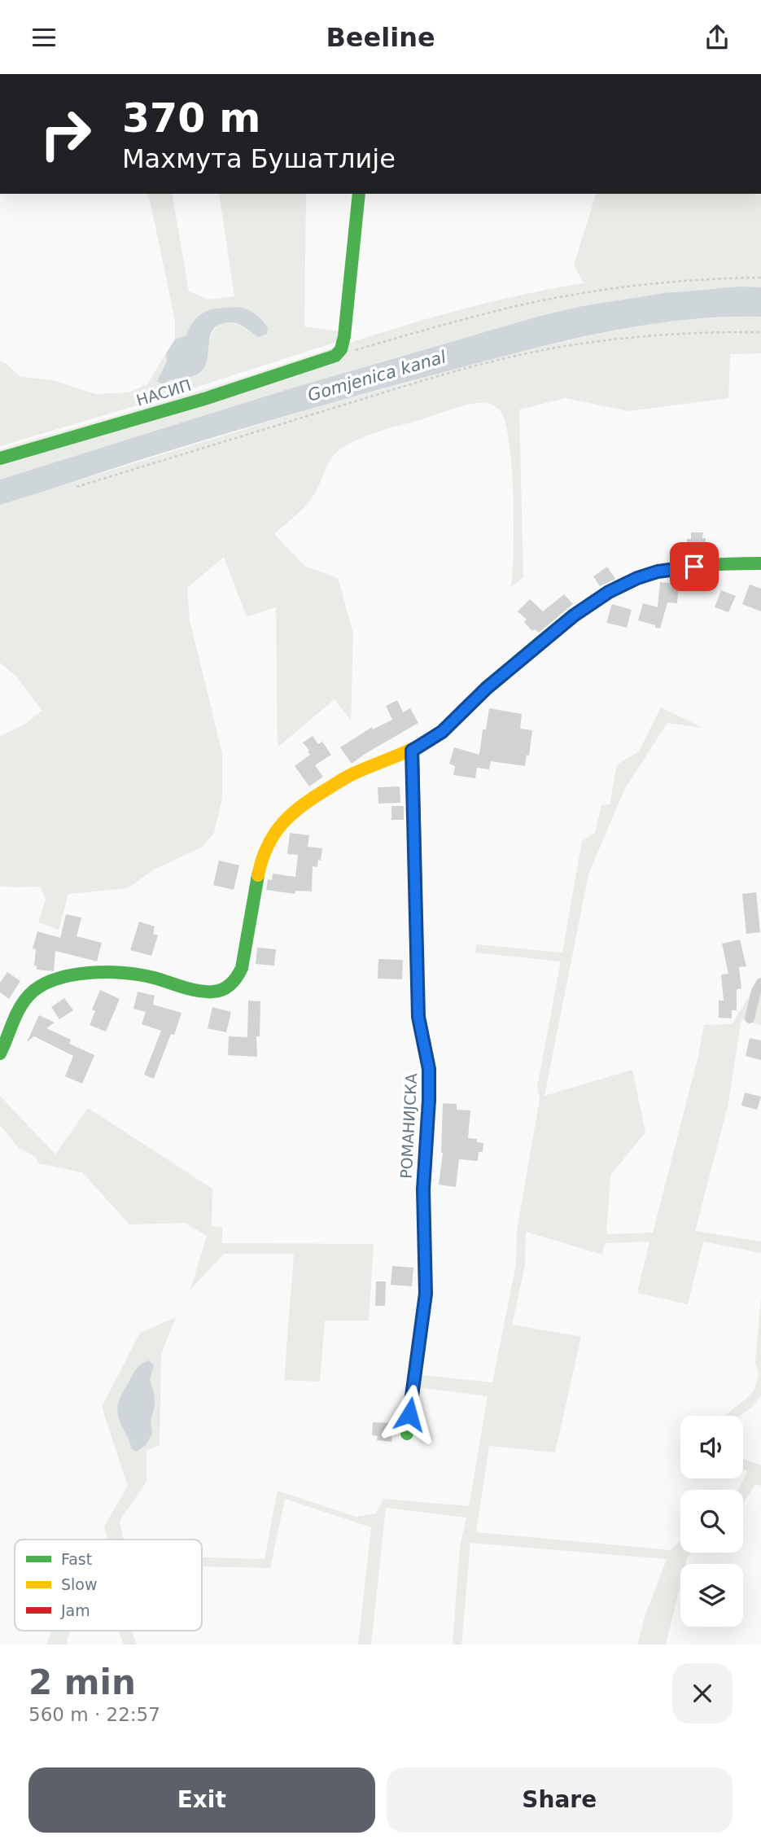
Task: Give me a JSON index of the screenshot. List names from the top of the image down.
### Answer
{
  "streets": {
    "street": ["НАСИП", "РОМАНИЈСКА"]
  },
  "water": ["Gomjenica kanal"],
  "legend": ["Fast", "Slow", "Jam"],
  "page": {
    "header": "Beeline",
    "turn": ["370 m", "Махмута Бушатлије"],
    "heading": ["2 min", "560 m · 22:57"],
    "buttons": ["Exit", "Share"]
  }
}
